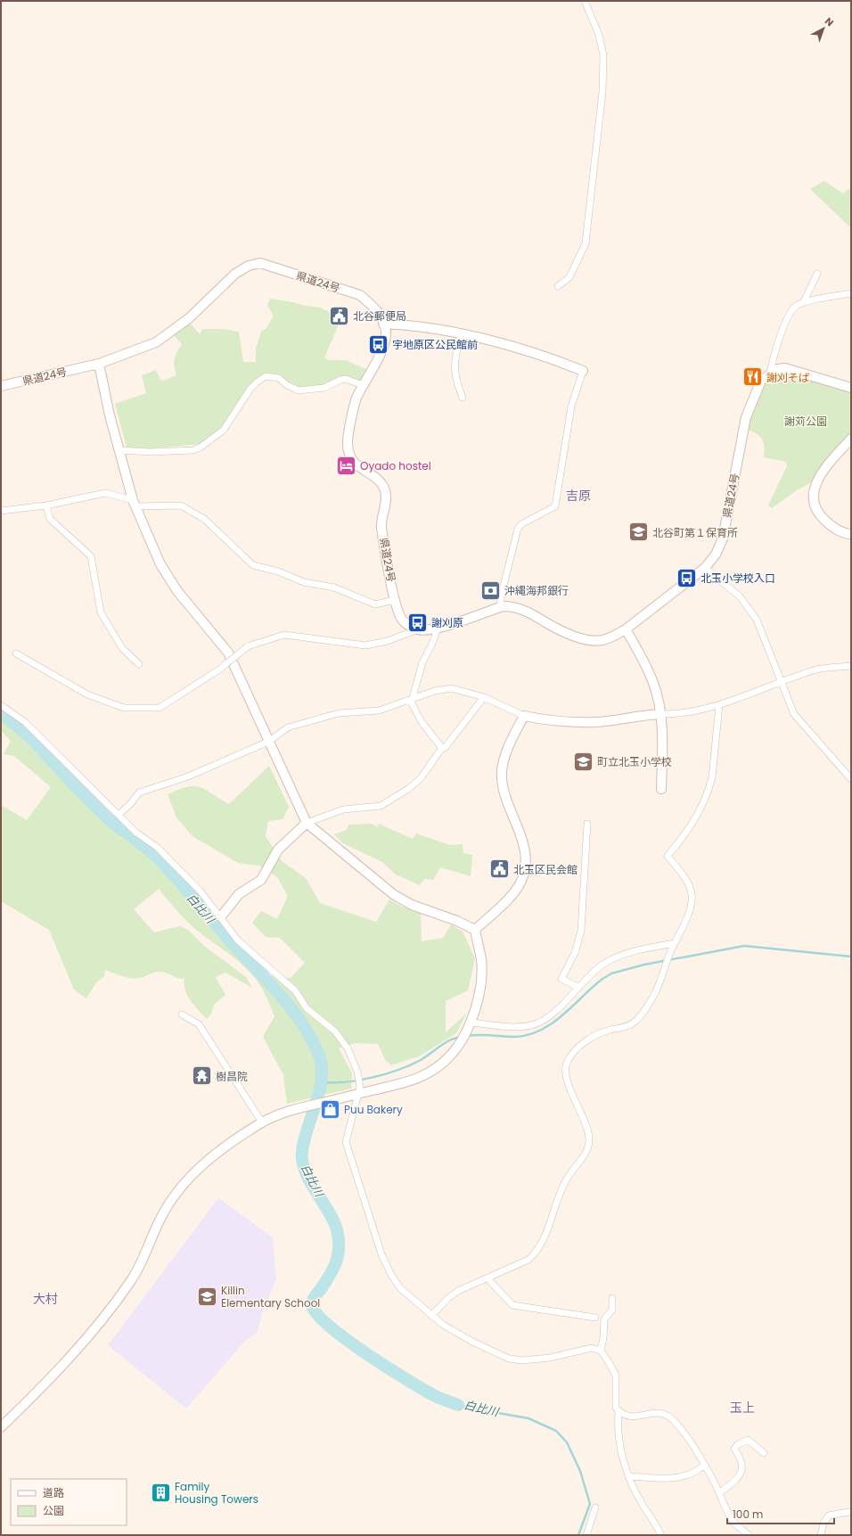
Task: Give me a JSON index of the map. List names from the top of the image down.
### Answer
{
  "streets": {
    "street": ["県道24号"]
  },
  "districts": ["吉原", "大村", "玉上"],
  "water": ["白比川"],
  "parks": ["謝苅公園"],
  "places": {
    "public building": ["北谷郵便局", "北玉区民会館"],
    "bus stop": ["宇地原区公民館前", "北玉小学校入口", "謝刈原"],
    "restaurant": ["謝刈そば"],
    "hotel": ["Oyado hostel"],
    "school or university": ["北谷町第１保育所", "町立北玉小学校", "Killin Elementary School"],
    "bank": ["沖縄海邦銀行"],
    "temple": ["樹昌院"],
    "shop": ["Puu Bakery"],
    "building": ["Family Housing Towers"]
  },
  "legend": ["道路", "公園"],
  "scale_bar": "100 m",
  "north": "top right"
}
